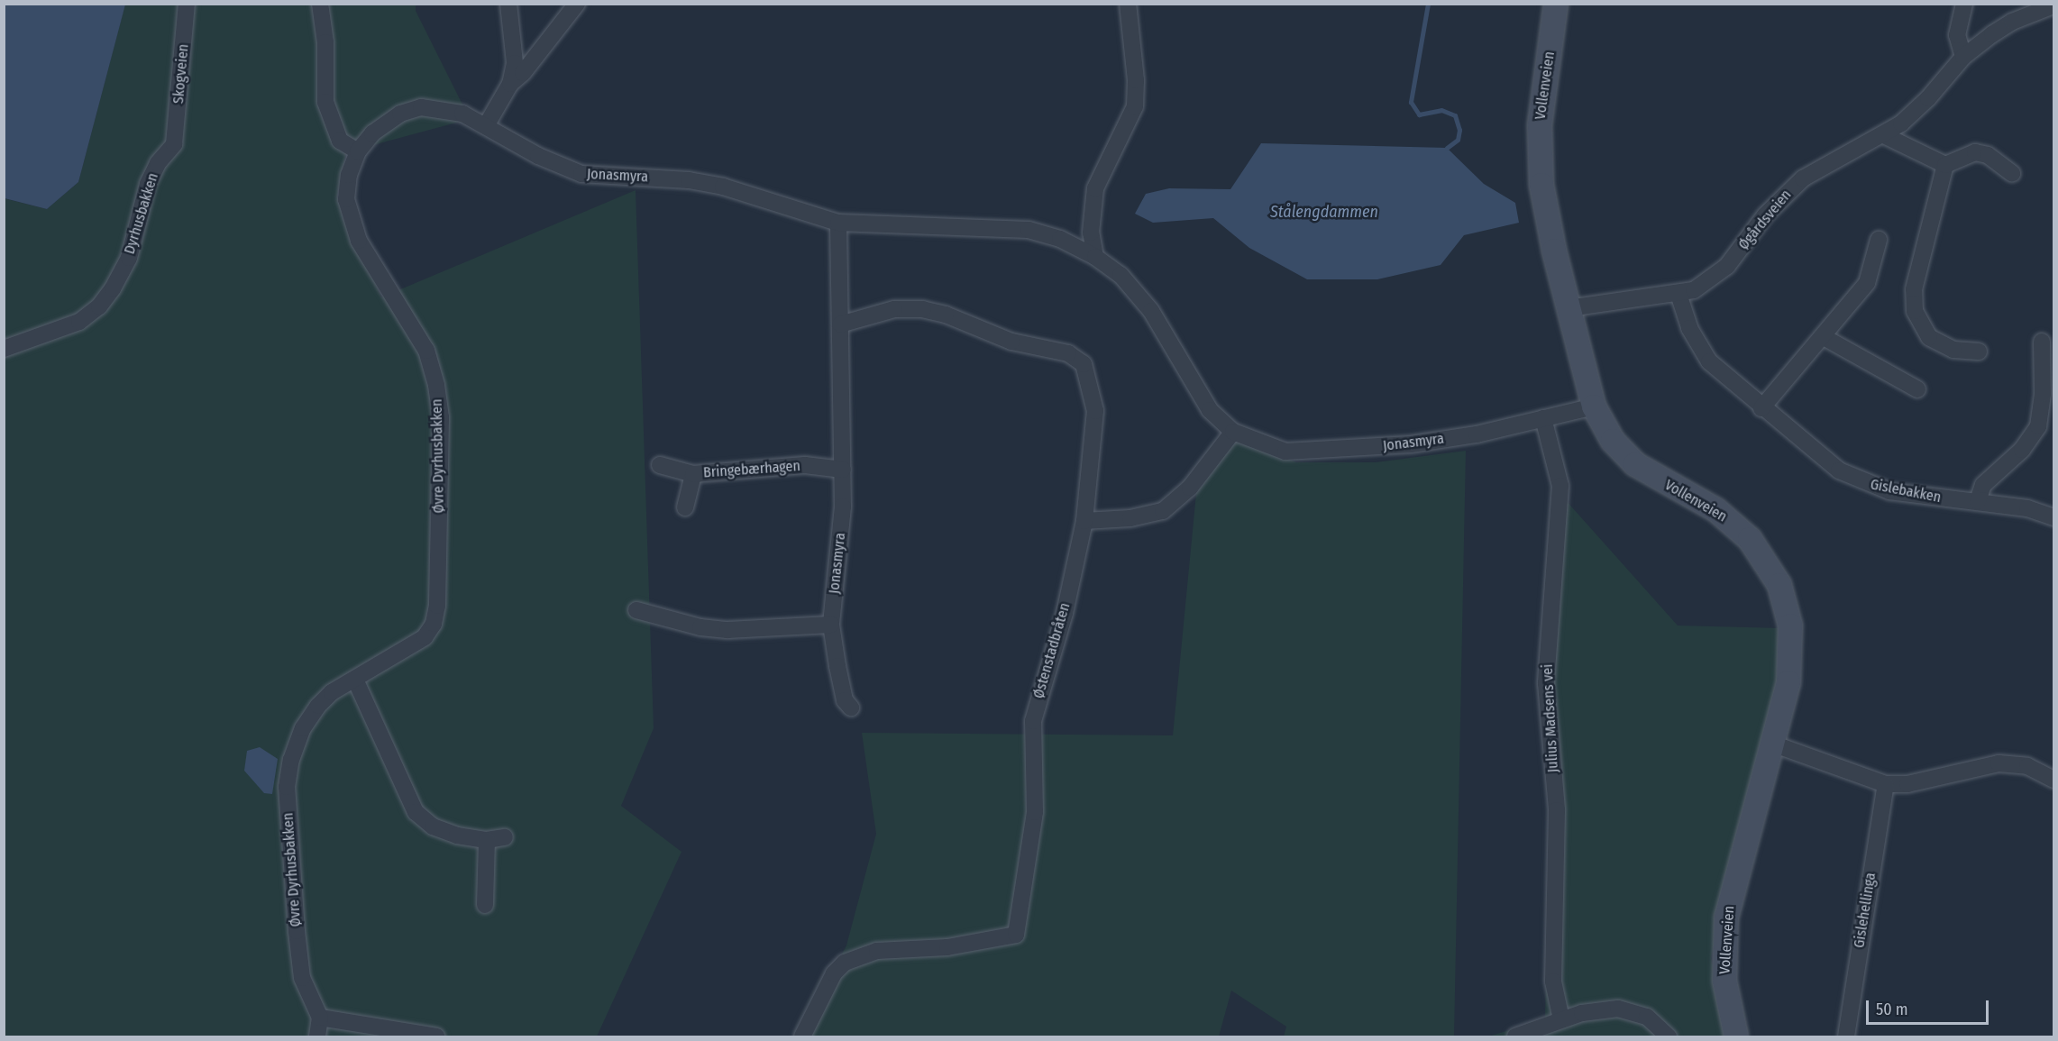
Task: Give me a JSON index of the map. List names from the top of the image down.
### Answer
{
  "streets": {
    "main road": ["Vollenveien"],
    "street": [
      "Skogveien",
      "Jonasmyra",
      "Dyrhusbakken",
      "Øgårdsveien",
      "Øvre Dyrhusbakken",
      "Bringebærhagen",
      "Gislebakken",
      "Østenstadbråten",
      "Julius Madsens vei",
      "Gislehellinga"
    ]
  },
  "crossings": [
    ["Skogveien", "Dyrhusbakken"],
    ["Vollenveien", "Jonasmyra"],
    ["Vollenveien", "Øgårdsveien"],
    ["Jonasmyra", "Øvre Dyrhusbakken"],
    ["Jonasmyra", "Bringebærhagen"],
    ["Jonasmyra", "Østenstadbråten"],
    ["Jonasmyra", "Julius Madsens vei"],
    ["Øgårdsveien", "Gislebakken"]
  ],
  "water": ["Stålengdammen"],
  "scale_bar": "50 m"
}
